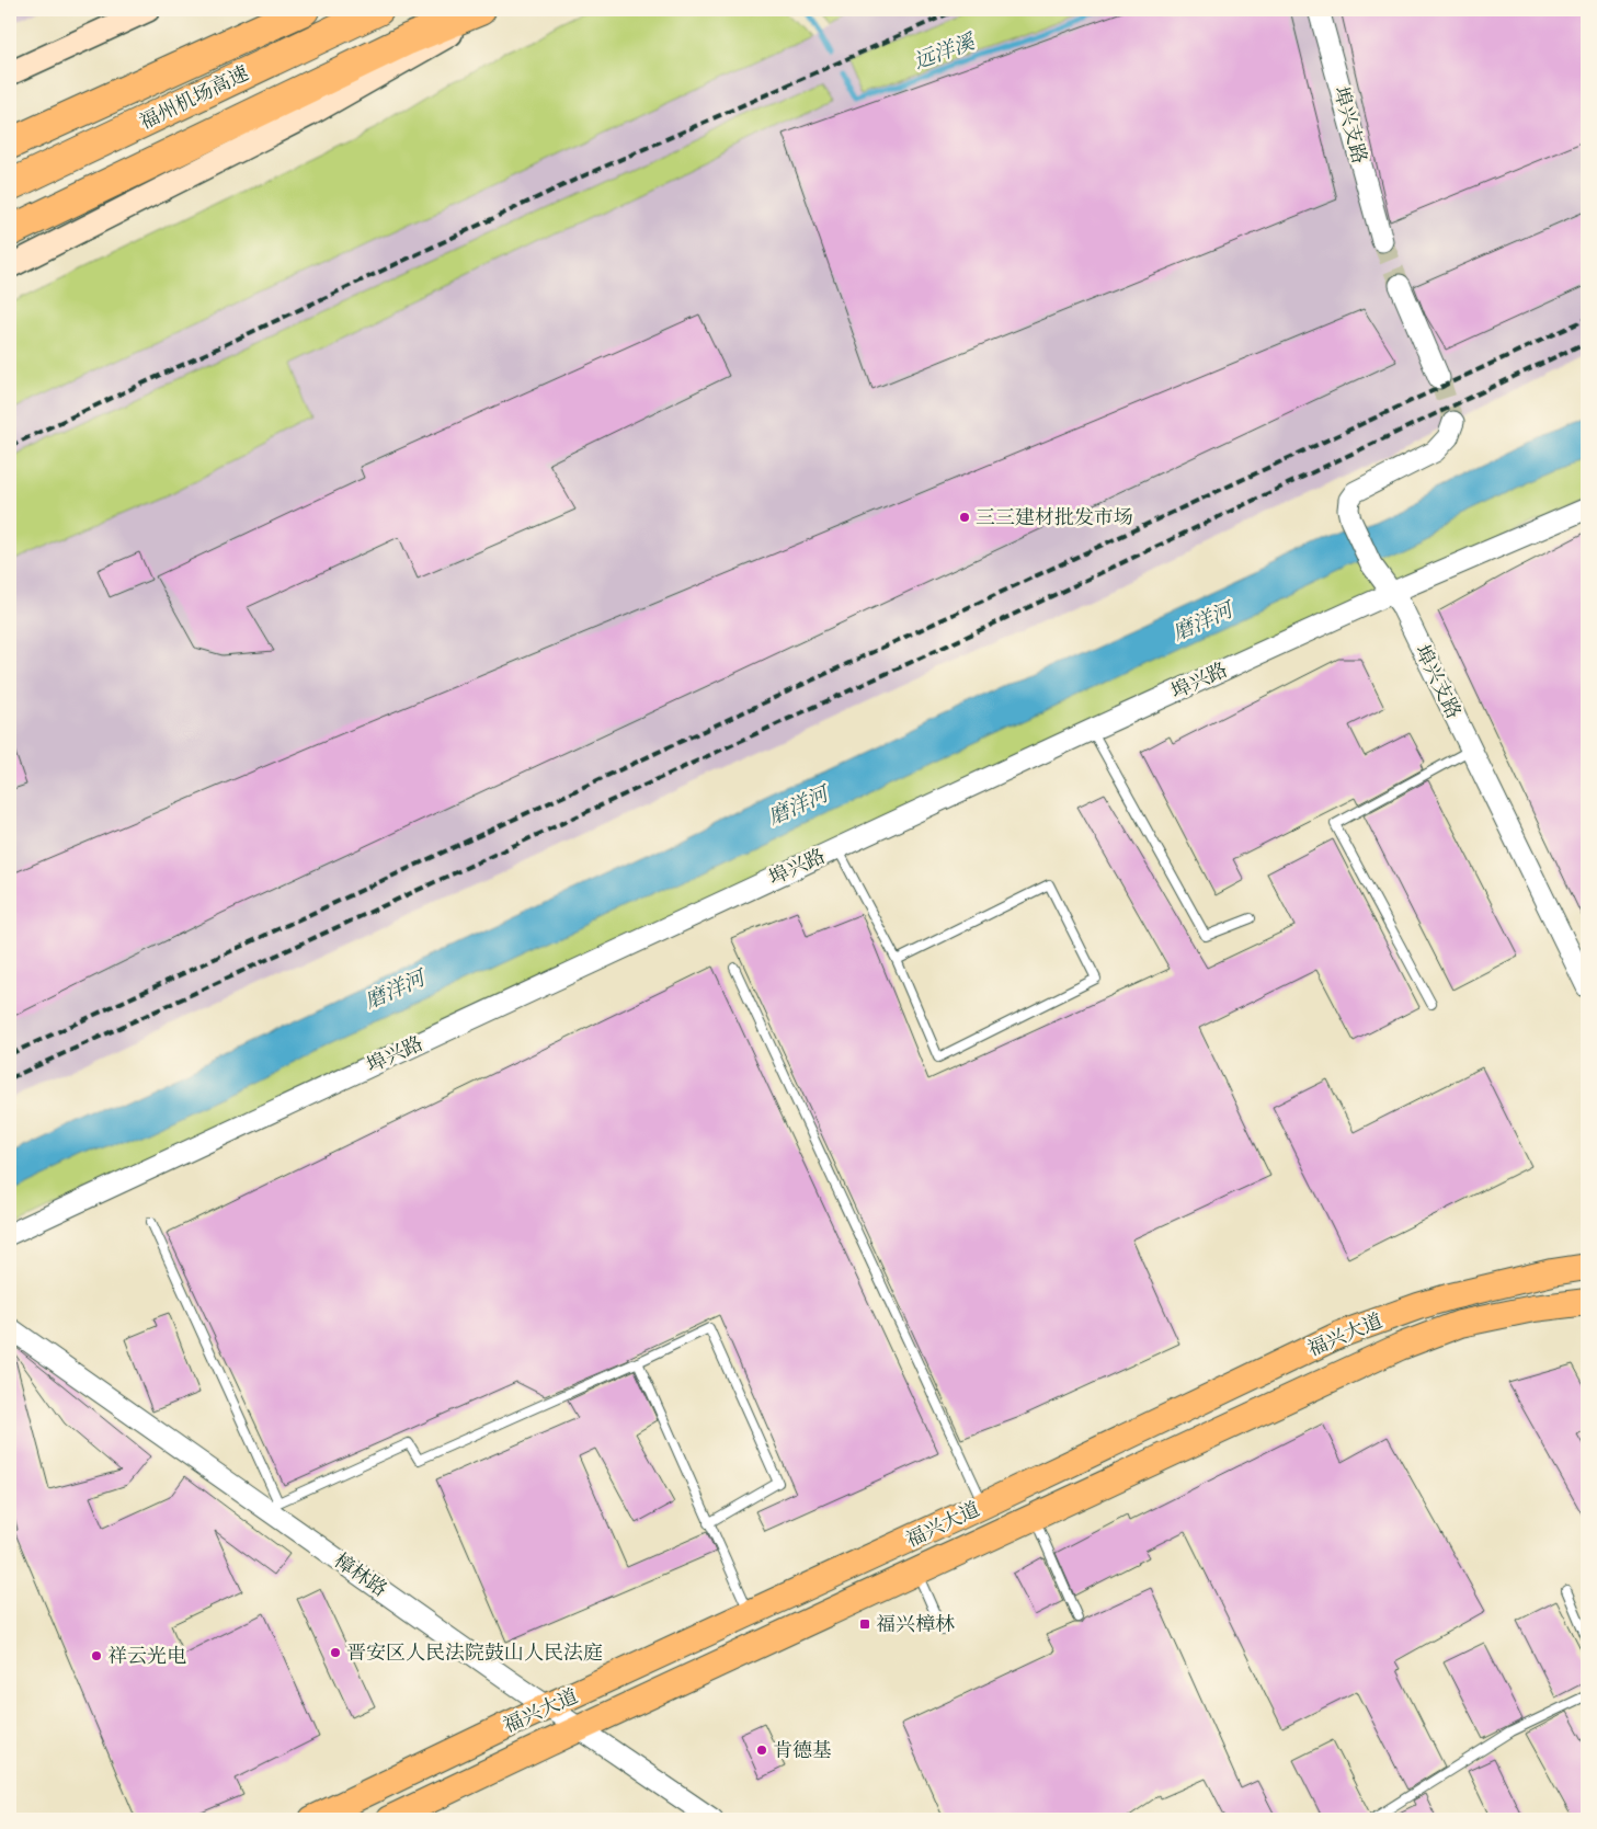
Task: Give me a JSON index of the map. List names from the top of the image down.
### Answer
{
  "streets": {
    "highway": ["福州机场高速"],
    "main road": ["福兴大道"],
    "street": ["埠兴支路", "埠兴路", "樟林路"]
  },
  "crossings": [
    ["埠兴支路", "埠兴路"],
    ["福兴大道", "樟林路"]
  ],
  "water": ["远洋溪", "磨洋河"],
  "places": {
    "other": [
      "三三建材批发市场",
      "晋安区人民法院鼓山人民法庭",
      "祥云光电",
      "肯德基"
    ],
    "transit": ["福兴樟林"]
  }
}
